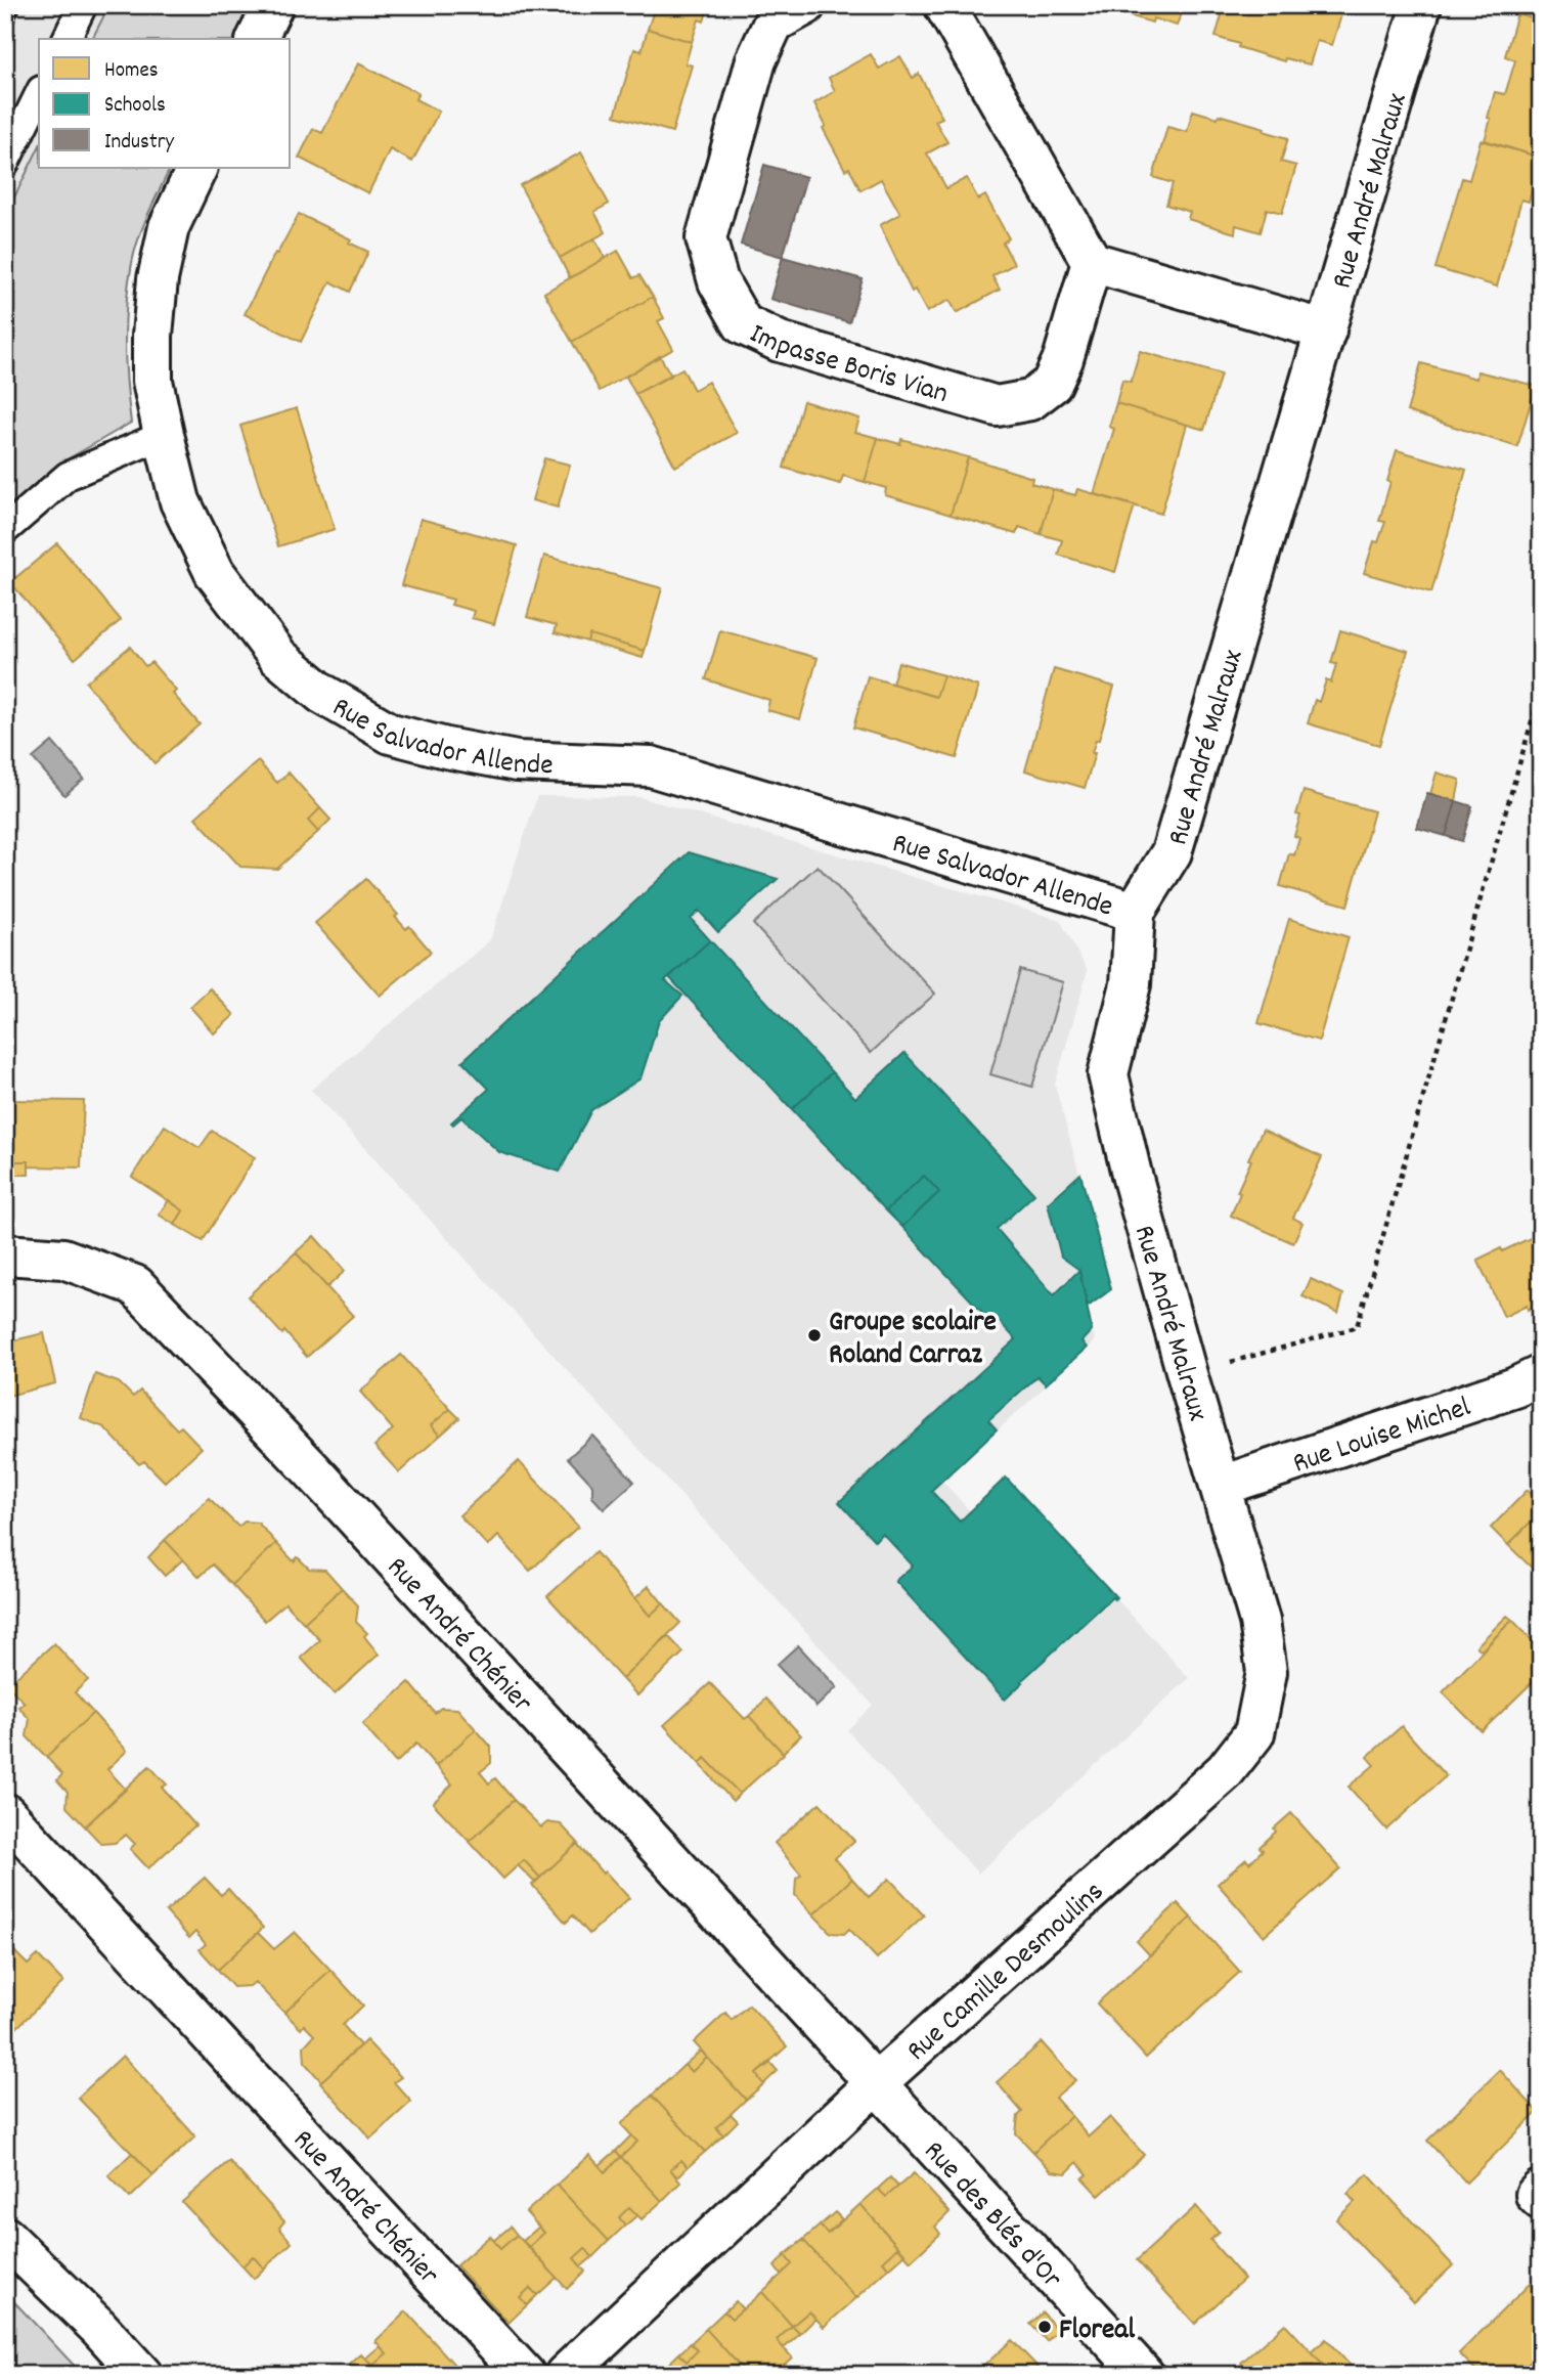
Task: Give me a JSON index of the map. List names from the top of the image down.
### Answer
{
  "streets": {
    "street": [
      "Rue André Malraux",
      "Impasse Boris Vian",
      "Rue Salvador Allende",
      "Rue Louise Michel",
      "Rue André Chénier",
      "Rue Camille Desmoulins",
      "Rue des Blés d'Or"
    ]
  },
  "crossings": [
    ["Rue André Malraux", "Rue Salvador Allende"],
    ["Rue André Malraux", "Rue Louise Michel"],
    ["Rue André Malraux", "Rue Camille Desmoulins"],
    ["Rue Louise Michel", "Rue Camille Desmoulins"],
    ["Rue André Chénier", "Rue Camille Desmoulins"],
    ["Rue André Chénier", "Rue des Blés d'Or"],
    ["Rue Camille Desmoulins", "Rue des Blés d'Or"]
  ],
  "places": ["Groupe scolaire Roland Carraz", "Floreal"],
  "legend": ["Homes", "Schools", "Industry"]
}
